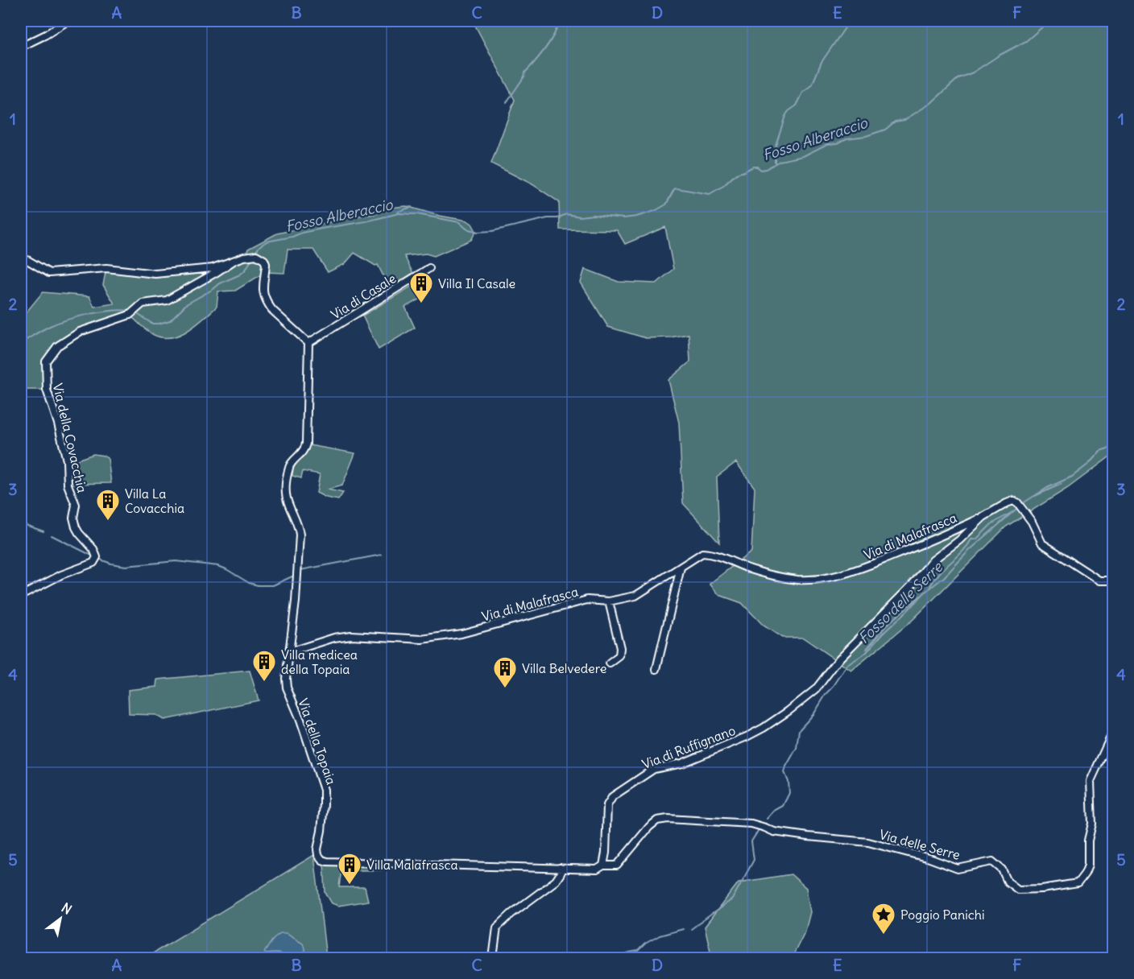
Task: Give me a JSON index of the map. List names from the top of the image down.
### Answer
{
  "streets": {
    "street": [
      "Via di Casale",
      "Via della Covacchia",
      "Via di Malafrasca",
      "Via della Topaia",
      "Via di Ruffignano",
      "Via delle Serre"
    ]
  },
  "crossings": [
    ["Via di Casale", "Via della Topaia"],
    ["Via di Malafrasca", "Via della Topaia"],
    ["Via di Malafrasca", "Via di Ruffignano"],
    ["Via di Ruffignano", "Via delle Serre"]
  ],
  "water": ["Fosso Alberaccio", "Fosso delle Serre"],
  "places": {
    "building": [
      "Villa Il Casale",
      "Villa La Covacchia",
      "Villa medicea della Topaia",
      "Villa Belvedere",
      "Villa Malafrasca"
    ],
    "place": ["Poggio Panichi"]
  },
  "north": "top right",
  "grid": {
    "columns": [
      "A",
      "B",
      "C",
      "D",
      "E",
      "F"
    ],
    "rows": [
      "1",
      "2",
      "3",
      "4",
      "5"
    ]
  }
}
